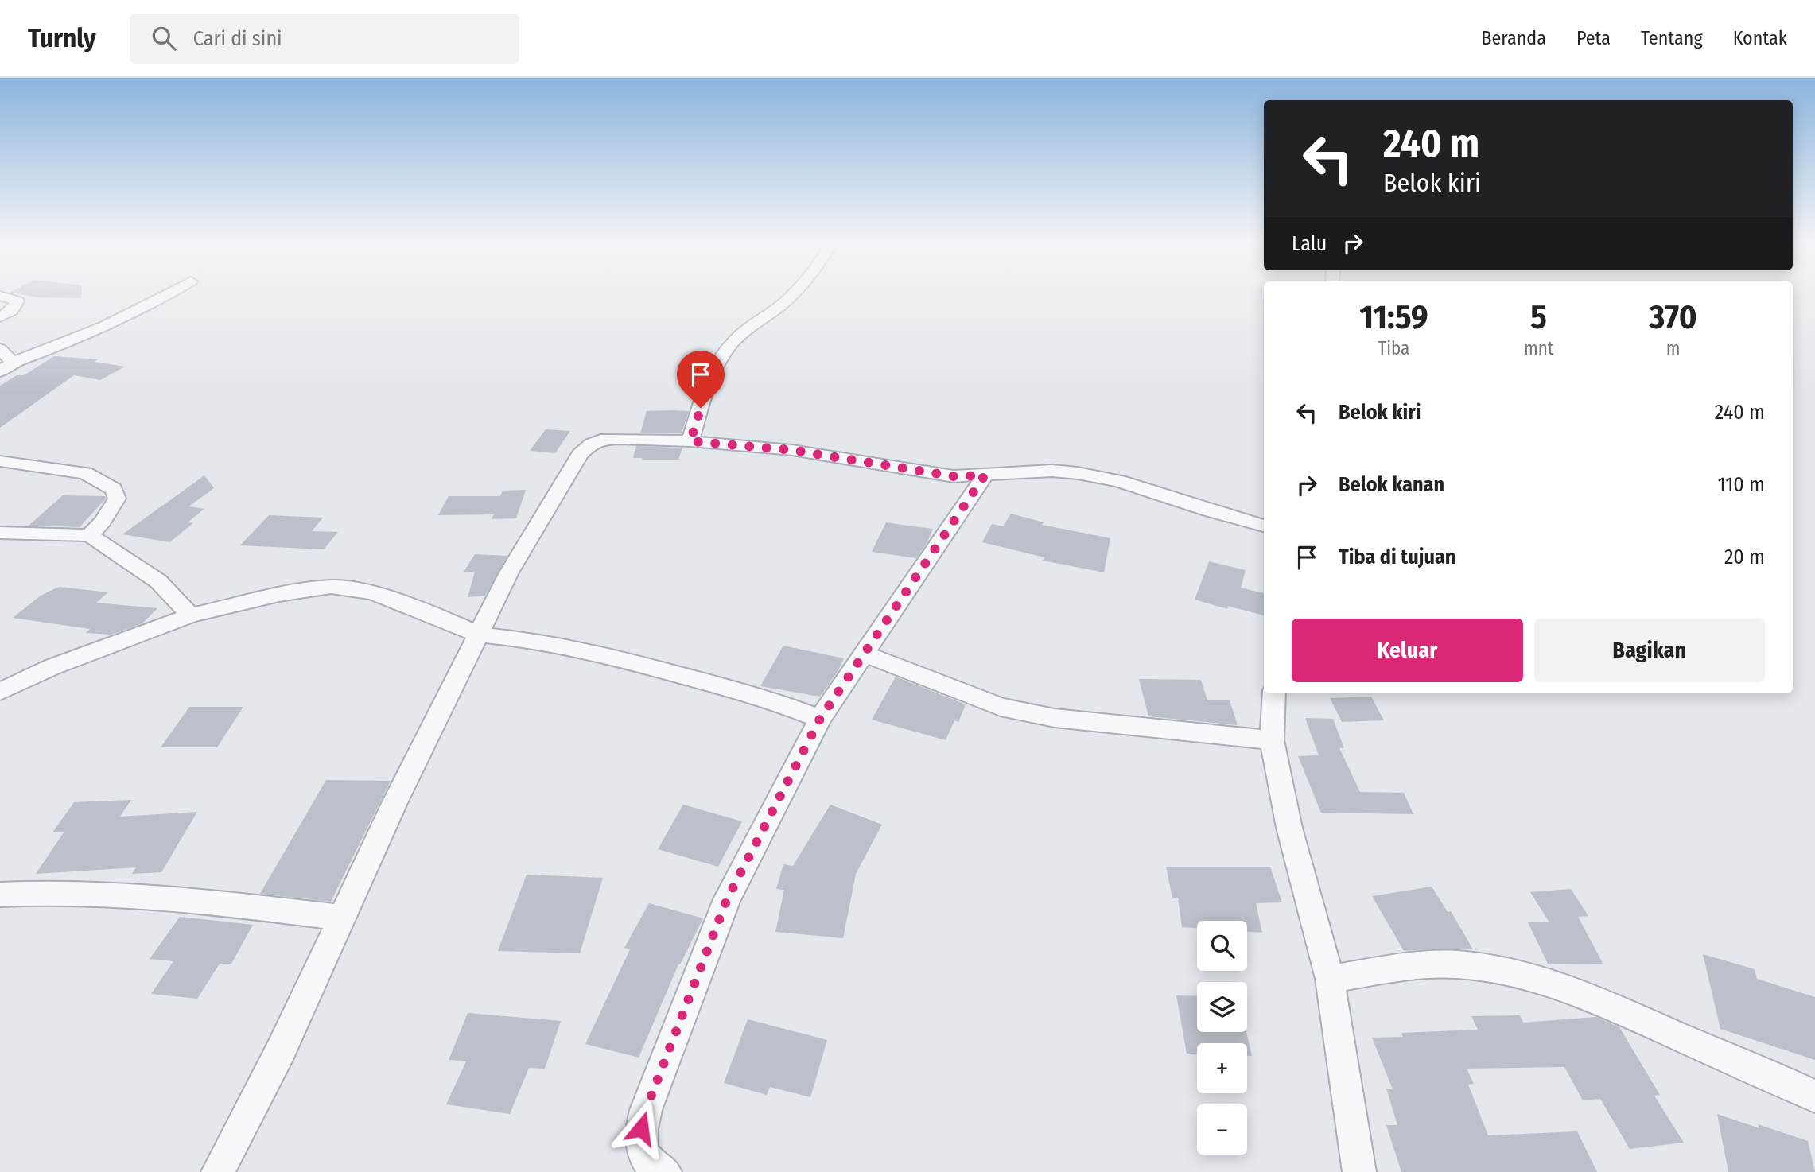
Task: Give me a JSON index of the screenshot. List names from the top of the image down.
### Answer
{
  "page": {
    "header": "Turnly",
    "search": "Cari di sini",
    "nav": [
      "Beranda",
      "Peta",
      "Tentang",
      "Kontak"
    ],
    "turn": ["240 m", "Belok kiri"],
    "then": "Lalu",
    "eta": [
      "11:59",
      "Tiba",
      "5",
      "mnt",
      "370",
      "m"
    ],
    "list": [
      {
        "name": "Belok kiri",
        "value": "240 m"
      },
      {
        "name": "Belok kanan",
        "value": "110 m"
      },
      {
        "name": "Tiba di tujuan",
        "value": "20 m"
      }
    ],
    "buttons": ["Keluar", "Bagikan"],
    "map_buttons": ["+", "−"]
  }
}
